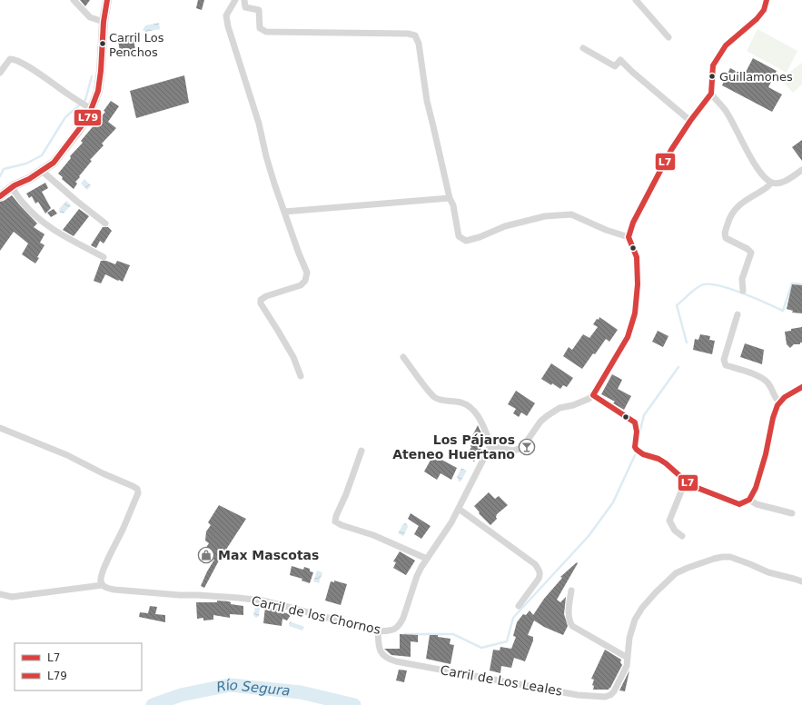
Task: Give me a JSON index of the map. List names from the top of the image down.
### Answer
{
  "streets": {
    "street": ["Carril de los Chornos", "Carril de Los Leales"]
  },
  "crossings": [
    ["Carril de los Chornos", "Carril de Los Leales"]
  ],
  "water": ["Río Segura"],
  "places": {
    "other": ["Carril Los Penchos", "Guillamones"],
    "bar": ["Los Pájaros Ateneo Huertano"],
    "shop": ["Max Mascotas"]
  },
  "lines": ["transit line L7", "transit line L79"],
  "legend": ["L7", "L79"]
}
